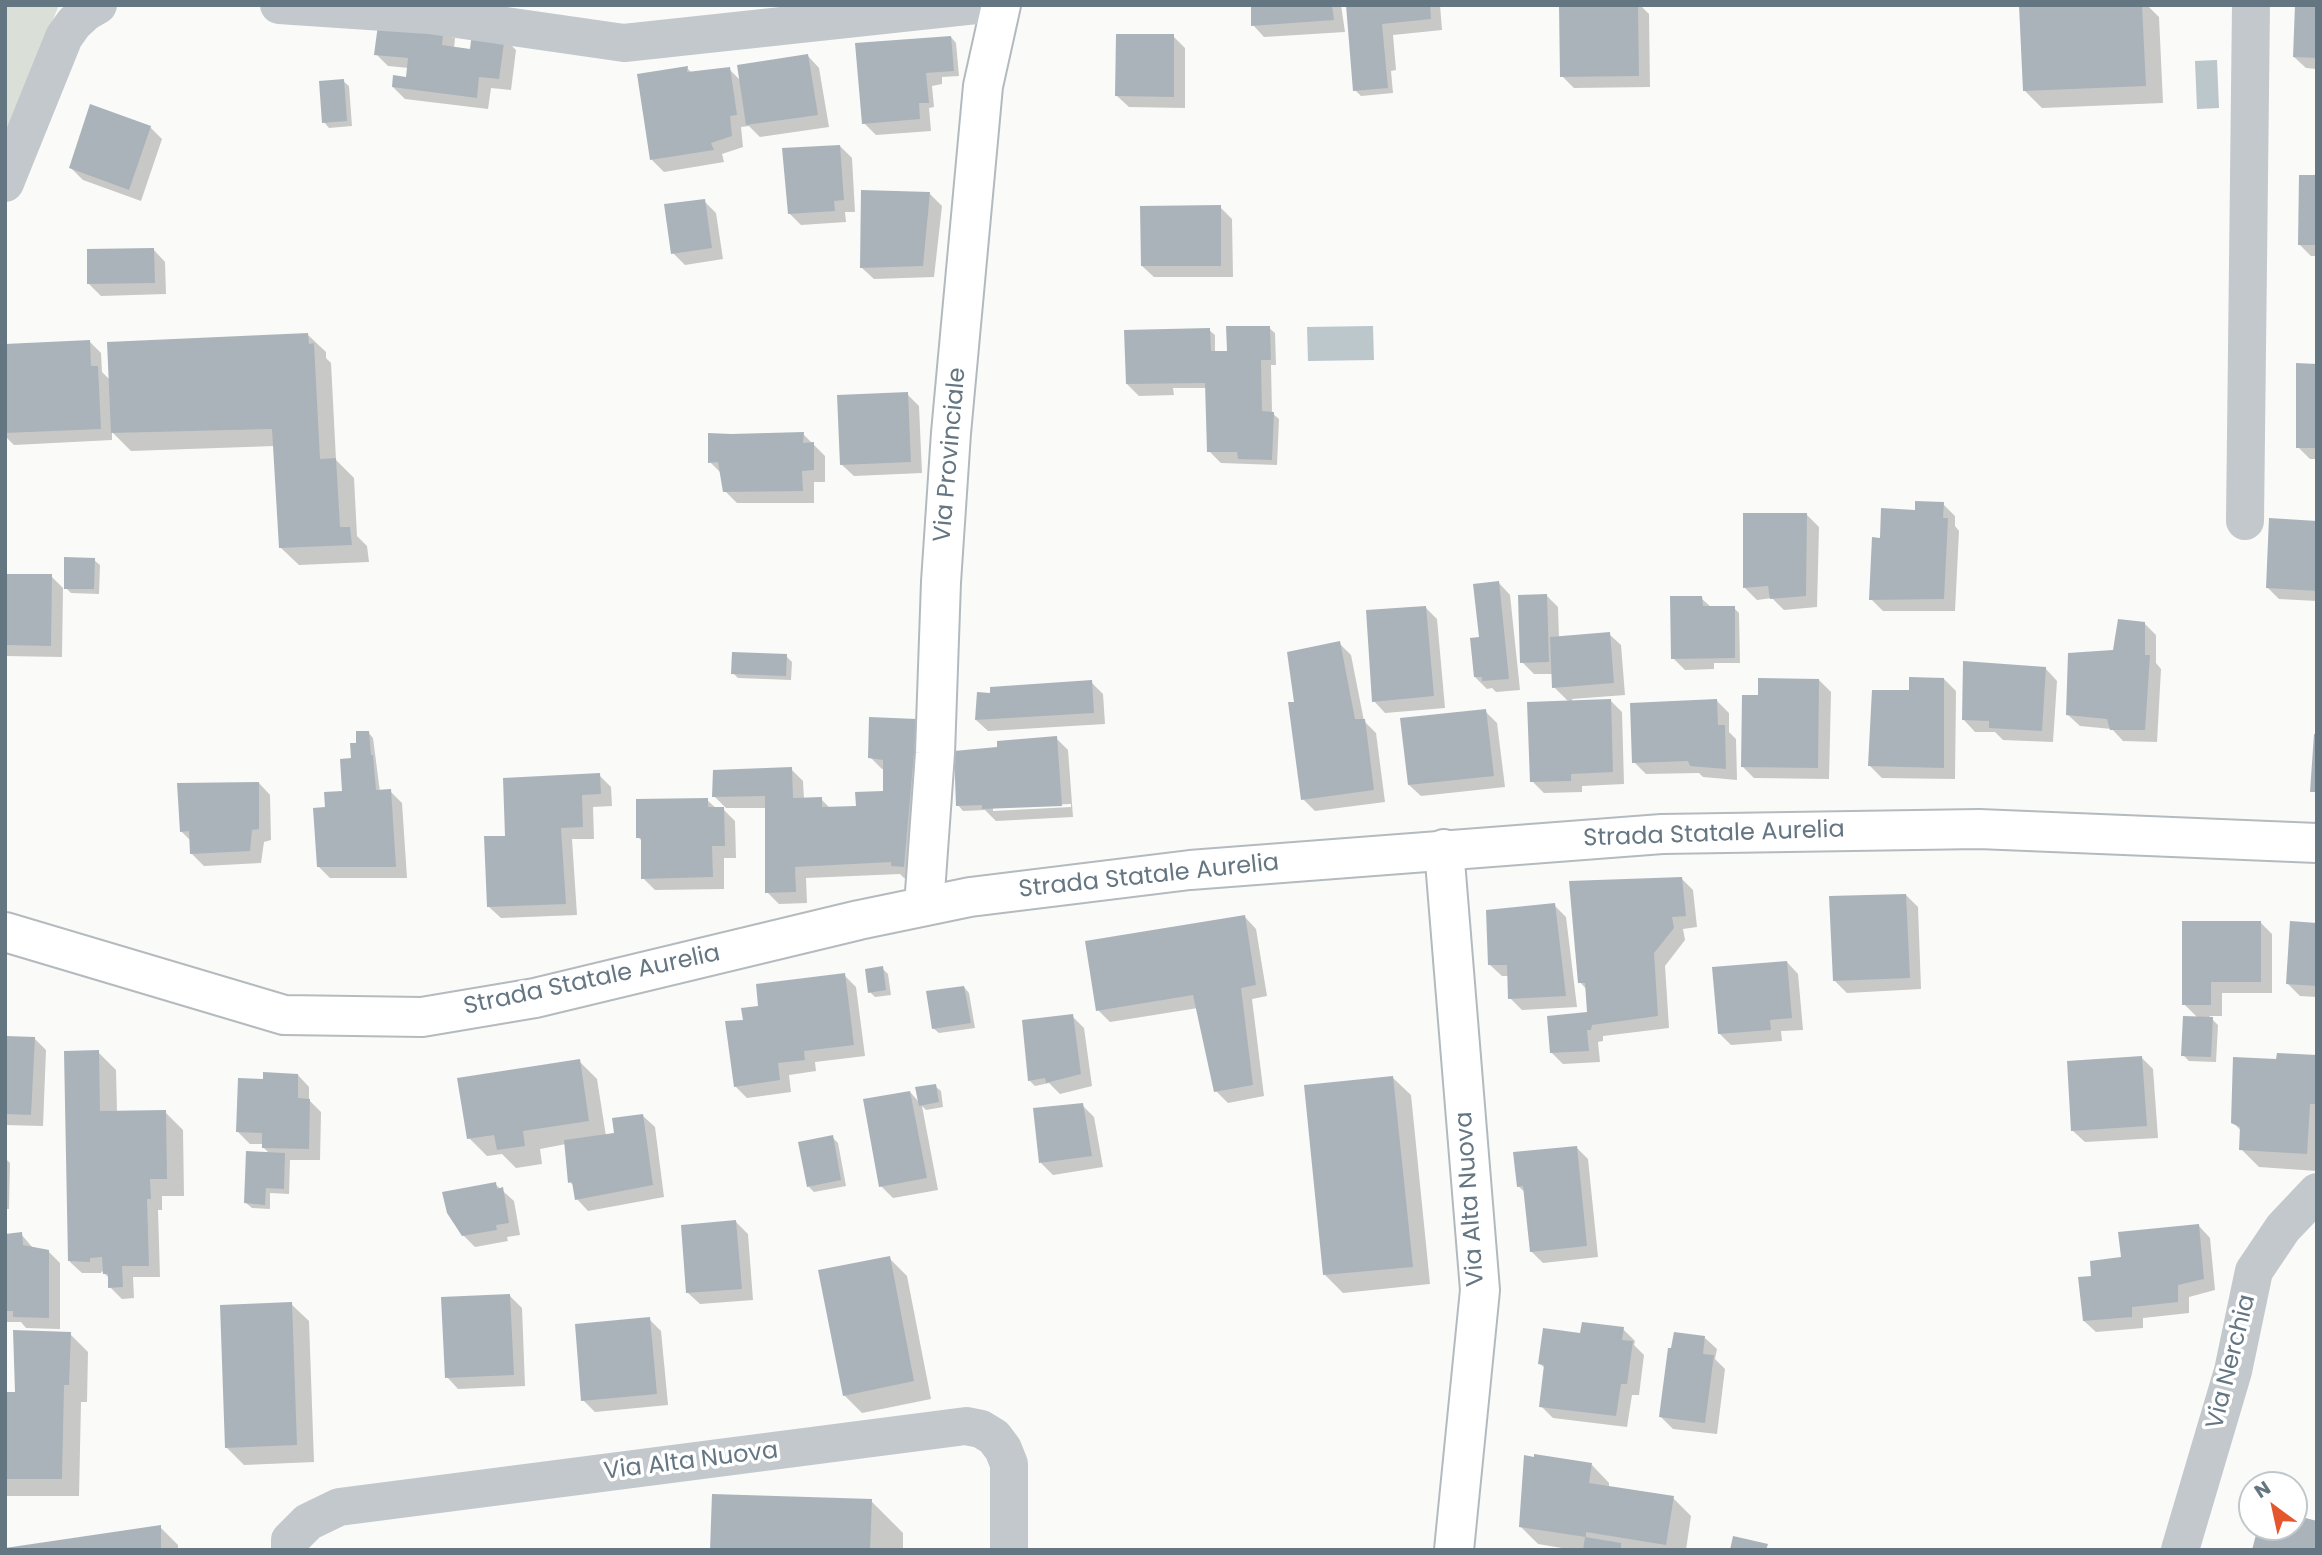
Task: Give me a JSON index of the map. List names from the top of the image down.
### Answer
{
  "streets": {
    "main road": ["Via Provinciale", "Strada Statale Aurelia", "Via Alta Nuova"],
    "street": ["Via Nerchia"]
  },
  "crossings": [
    ["Via Provinciale", "Strada Statale Aurelia"],
    ["Strada Statale Aurelia", "Via Alta Nuova"]
  ],
  "north": "top left"
}
